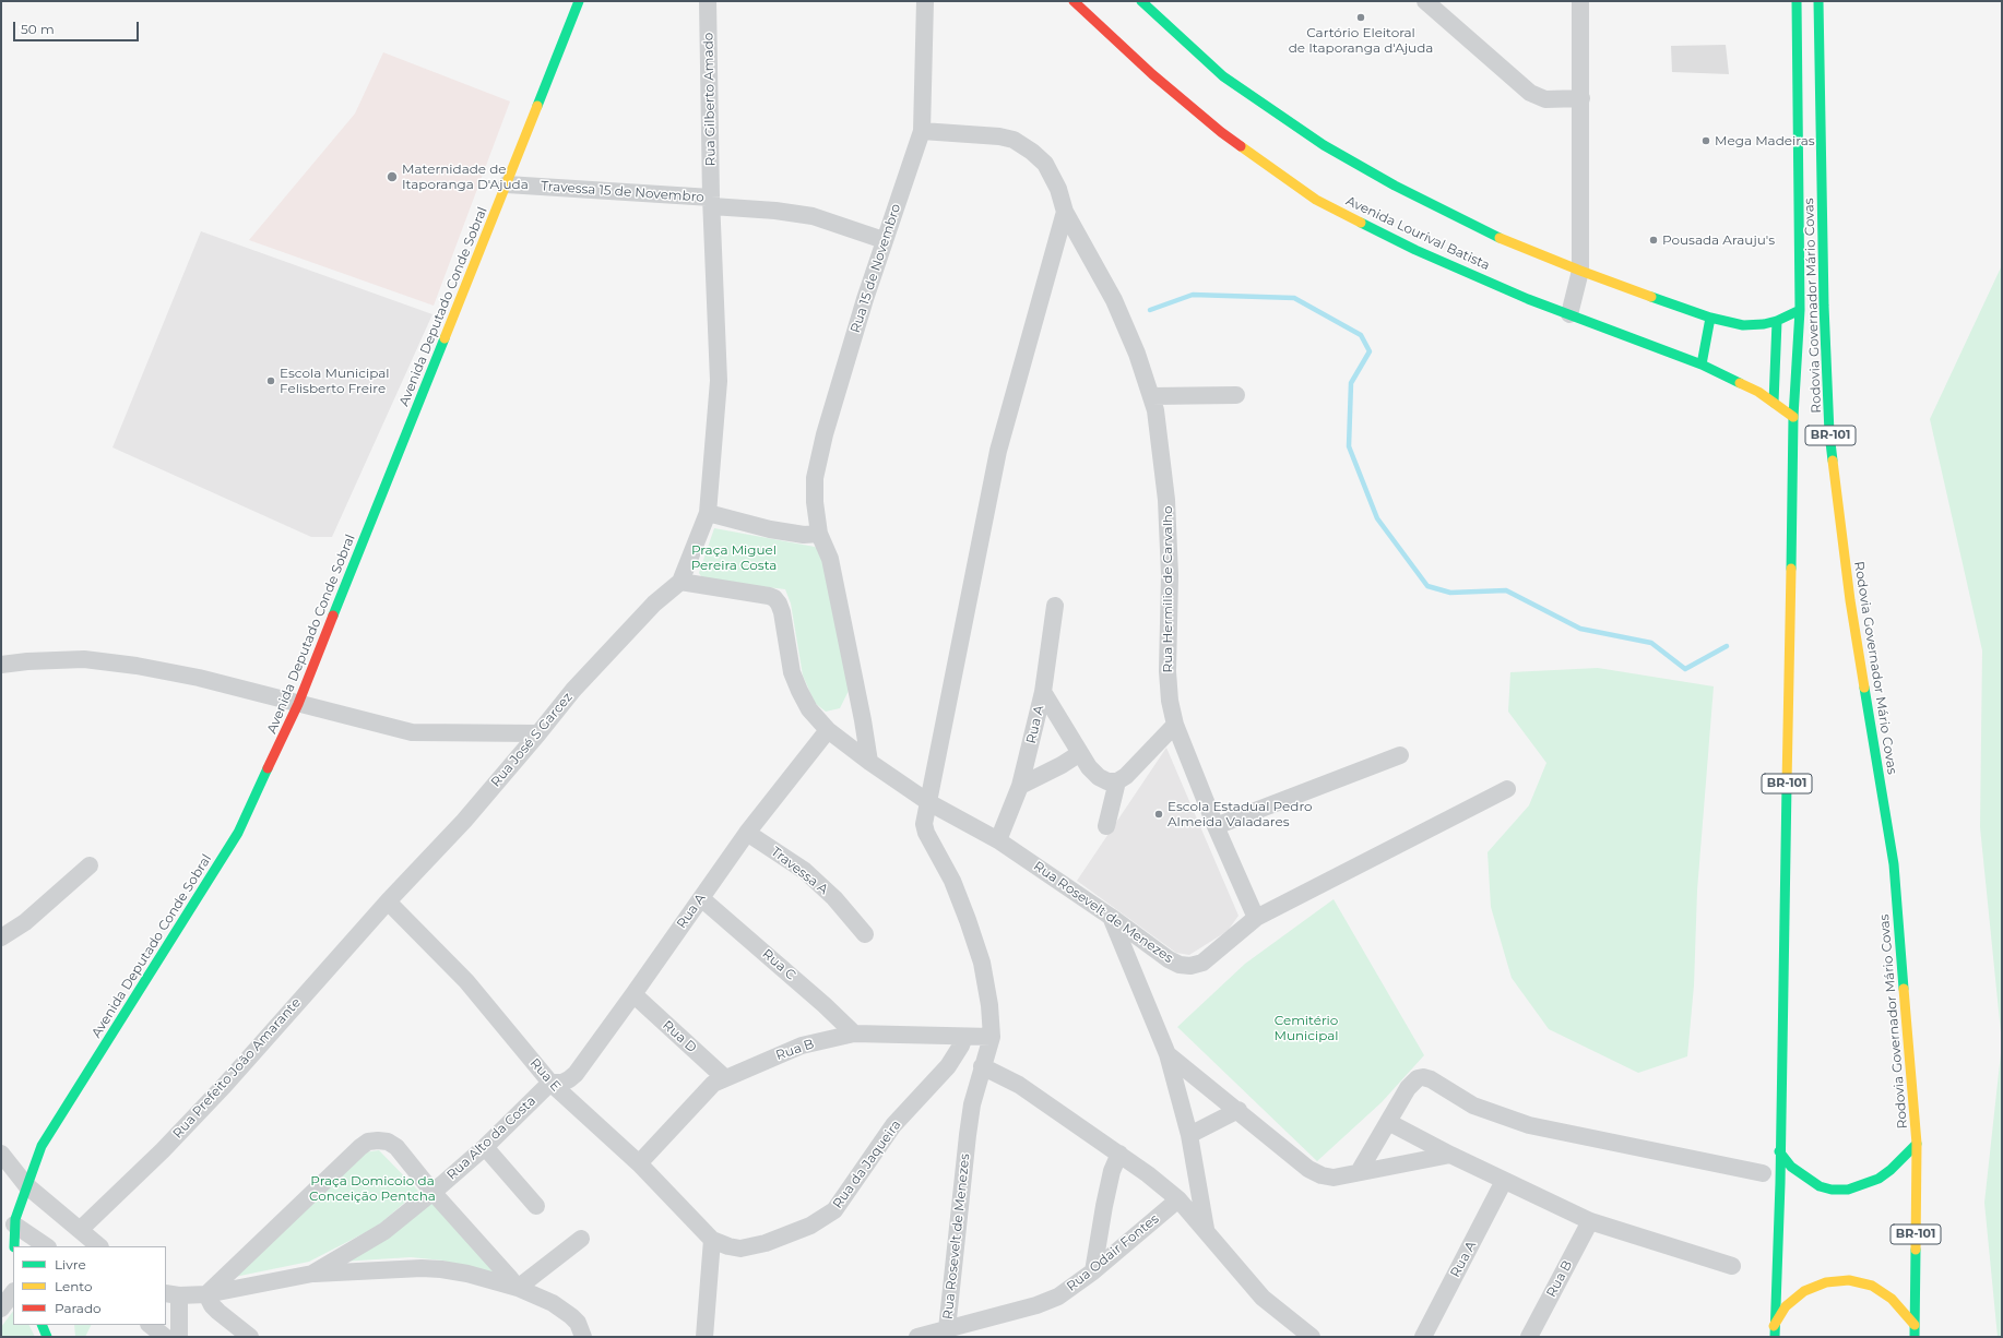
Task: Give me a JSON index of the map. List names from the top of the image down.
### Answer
{
  "streets": {
    "main road": [
      "Avenida Lourival Batista",
      "Rodovia Governador Mário Covas",
      "Avenida Deputado Conde Sobral",
      "BR-101"
    ],
    "street": [
      "Rua Gilberto Amado",
      "Travessa 15 de Novembro",
      "Rua 15 de Novembro",
      "Rua Hermilio de Carvalho",
      "Rua A",
      "Rua José S Garcez",
      "Travessa A",
      "Rua Rosevelt de Menezes",
      "Rua C",
      "Rua D",
      "Rua B",
      "Rua Prefeito João Amarante",
      "Rua E",
      "Rua Alto da Costa",
      "Rua da Jaqueira",
      "Rua Odair Fontes"
    ]
  },
  "crossings": [
    ["Rua Gilberto Amado", "Travessa 15 de Novembro"],
    ["Travessa 15 de Novembro", "Rua 15 de Novembro"],
    ["Travessa 15 de Novembro", "Avenida Deputado Conde Sobral"],
    ["Avenida Lourival Batista", "Rodovia Governador Mário Covas"],
    ["Rua 15 de Novembro", "Rua Hermilio de Carvalho"],
    ["Rua Hermilio de Carvalho", "Rua Rosevelt de Menezes"],
    ["Rua A", "Travessa A"],
    ["Rua A", "Rua Rosevelt de Menezes"],
    ["Rua A", "Rua C"],
    ["Rua A", "Rua D"],
    ["Rua A", "Rua E"],
    ["Rua A", "Rua Alto da Costa"],
    ["Rua José S Garcez", "Rua Prefeito João Amarante"],
    ["Rua José S Garcez", "Rua E"],
    ["Rua Rosevelt de Menezes", "Rua B"],
    ["Rua Rosevelt de Menezes", "Rua Odair Fontes"],
    ["Rua C", "Rua B"],
    ["Rua D", "Rua B"],
    ["Rua B", "Rua E"],
    ["Rua B", "Rua da Jaqueira"],
    ["Rua Prefeito João Amarante", "Rua E"],
    ["Rua E", "Rua Alto da Costa"],
    ["Rua E", "Rua da Jaqueira"]
  ],
  "parks": ["Praça Miguel Pereira Costa", "Cemitério Municipal", "Praça Domicoio da Conceição Pentcha"],
  "places": [
    "Cartório Eleitoral de Itaporanga d'Ajuda",
    "Mega Madeiras",
    "Maternidade de Itaporanga D'Ajuda",
    "Pousada Arauju's",
    "Escola Municipal Felisberto Freire",
    "Escola Estadual Pedro Almeida Valadares"
  ],
  "legend": ["Livre", "Lento", "Parado"],
  "scale_bar": "50 m"
}
